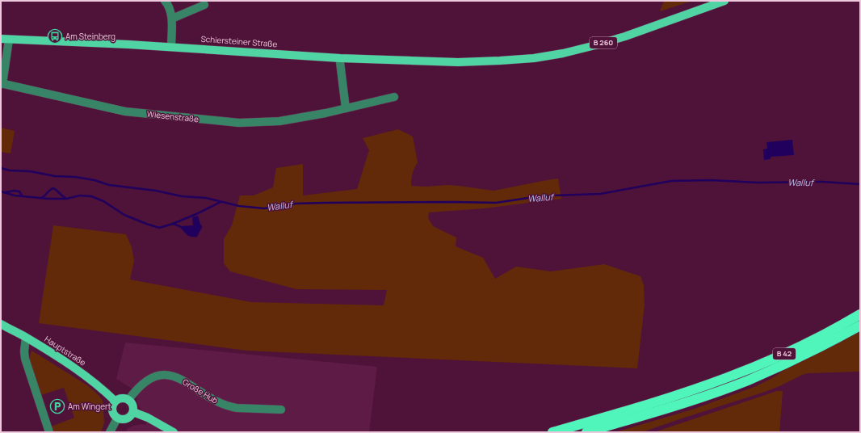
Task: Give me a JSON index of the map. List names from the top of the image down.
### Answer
{
  "streets": {
    "highway": ["B 42"],
    "main road": ["Schiersteiner Straße", "B 260", "Hauptstraße"],
    "street": ["Wiesenstraße", "Große Hub"]
  },
  "crossings": [
    ["Schiersteiner Straße", "Wiesenstraße"],
    ["Hauptstraße", "Große Hub"]
  ],
  "water": ["Walluf"],
  "places": {
    "bus stop": ["Am Steinberg"],
    "parking": ["Am Wingert"]
  }
}
